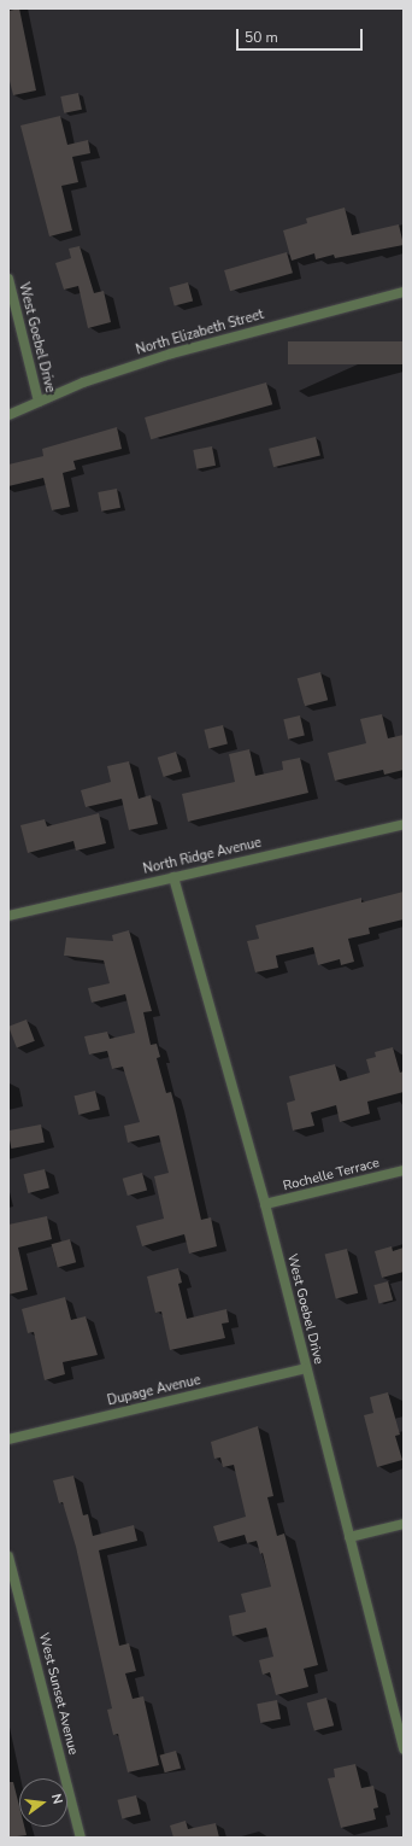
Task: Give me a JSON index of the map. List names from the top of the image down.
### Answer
{
  "streets": {
    "street": [
      "North Elizabeth Street",
      "West Goebel Drive",
      "North Ridge Avenue",
      "Rochelle Terrace",
      "Dupage Avenue",
      "West Sunset Avenue"
    ]
  },
  "crossings": [
    ["North Elizabeth Street", "West Goebel Drive"],
    ["West Goebel Drive", "North Ridge Avenue"],
    ["West Goebel Drive", "Rochelle Terrace"],
    ["West Goebel Drive", "Dupage Avenue"]
  ],
  "scale_bar": "50 m",
  "north": "right"
}
